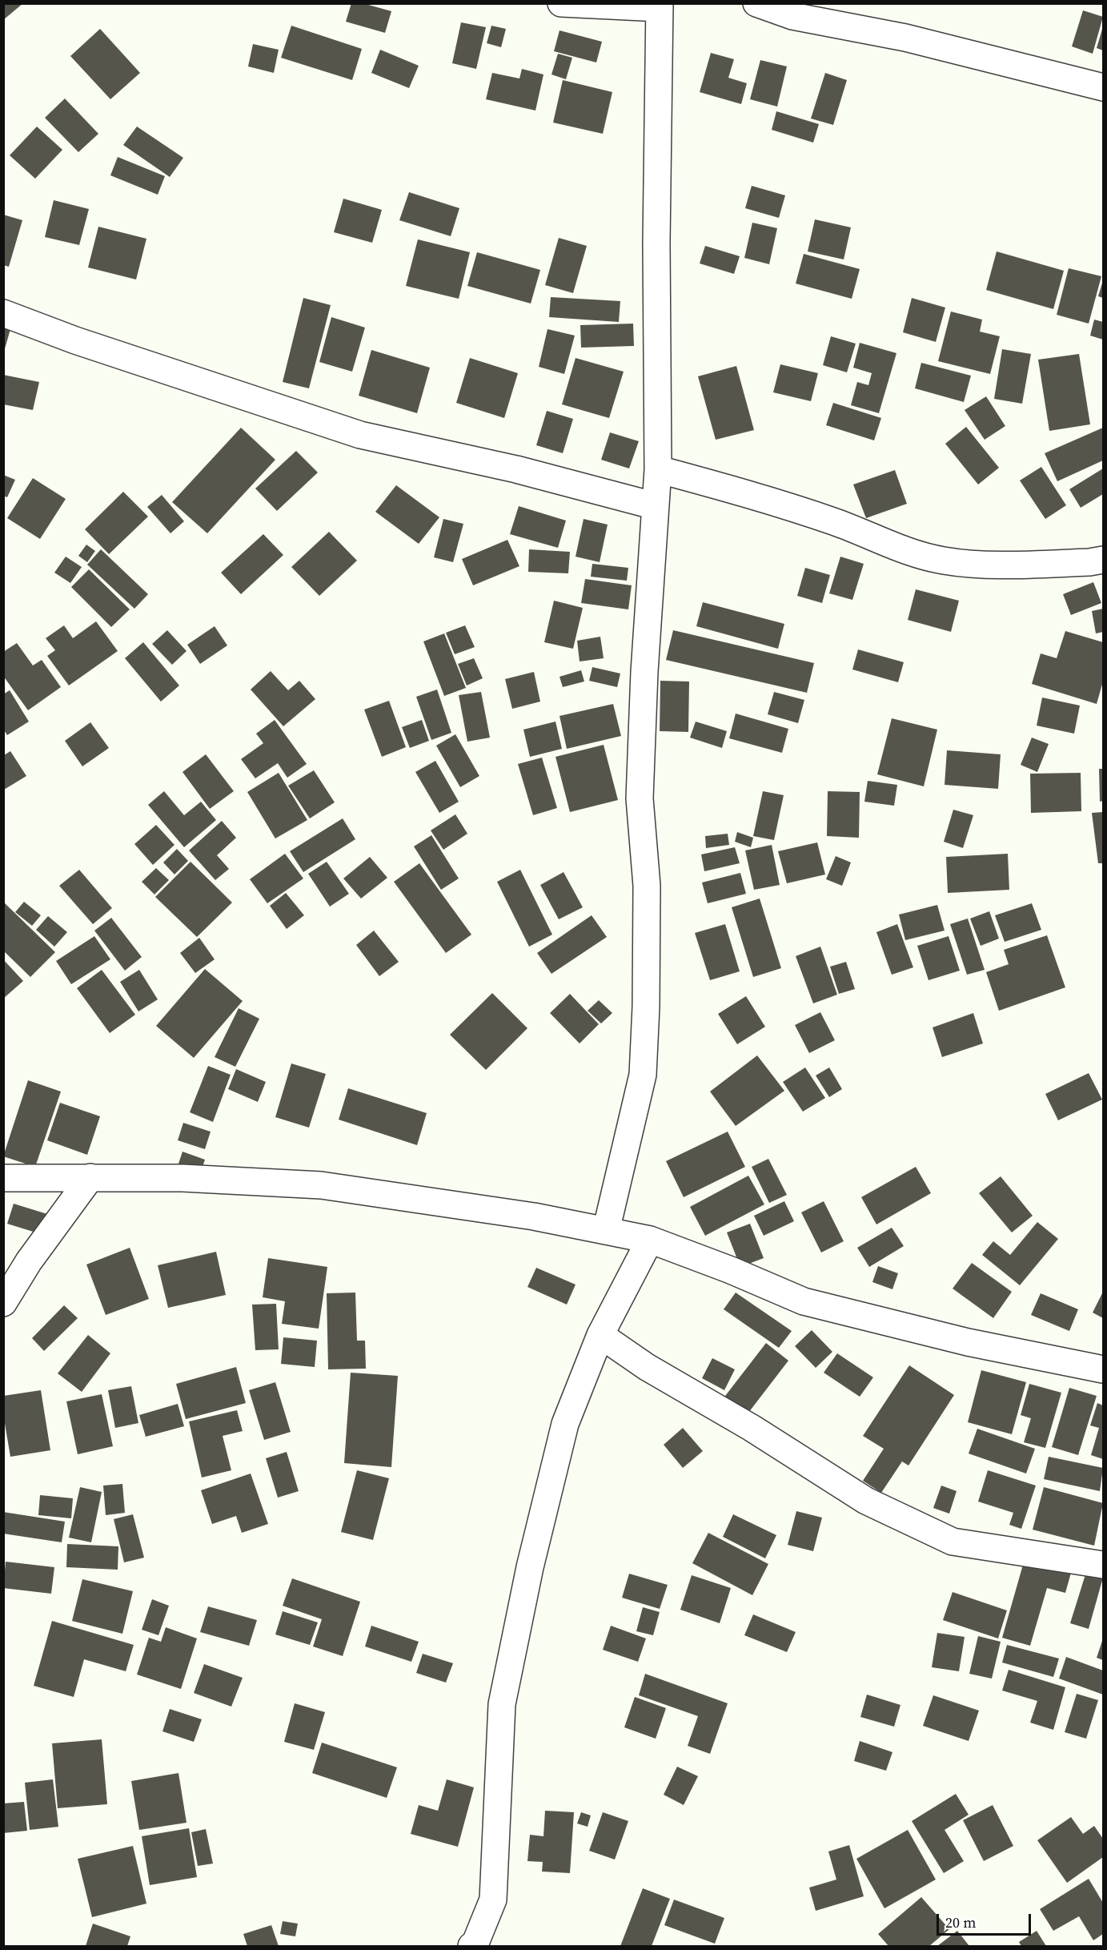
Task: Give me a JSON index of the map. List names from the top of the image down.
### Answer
{
  "scale_bar": "20 m"
}
